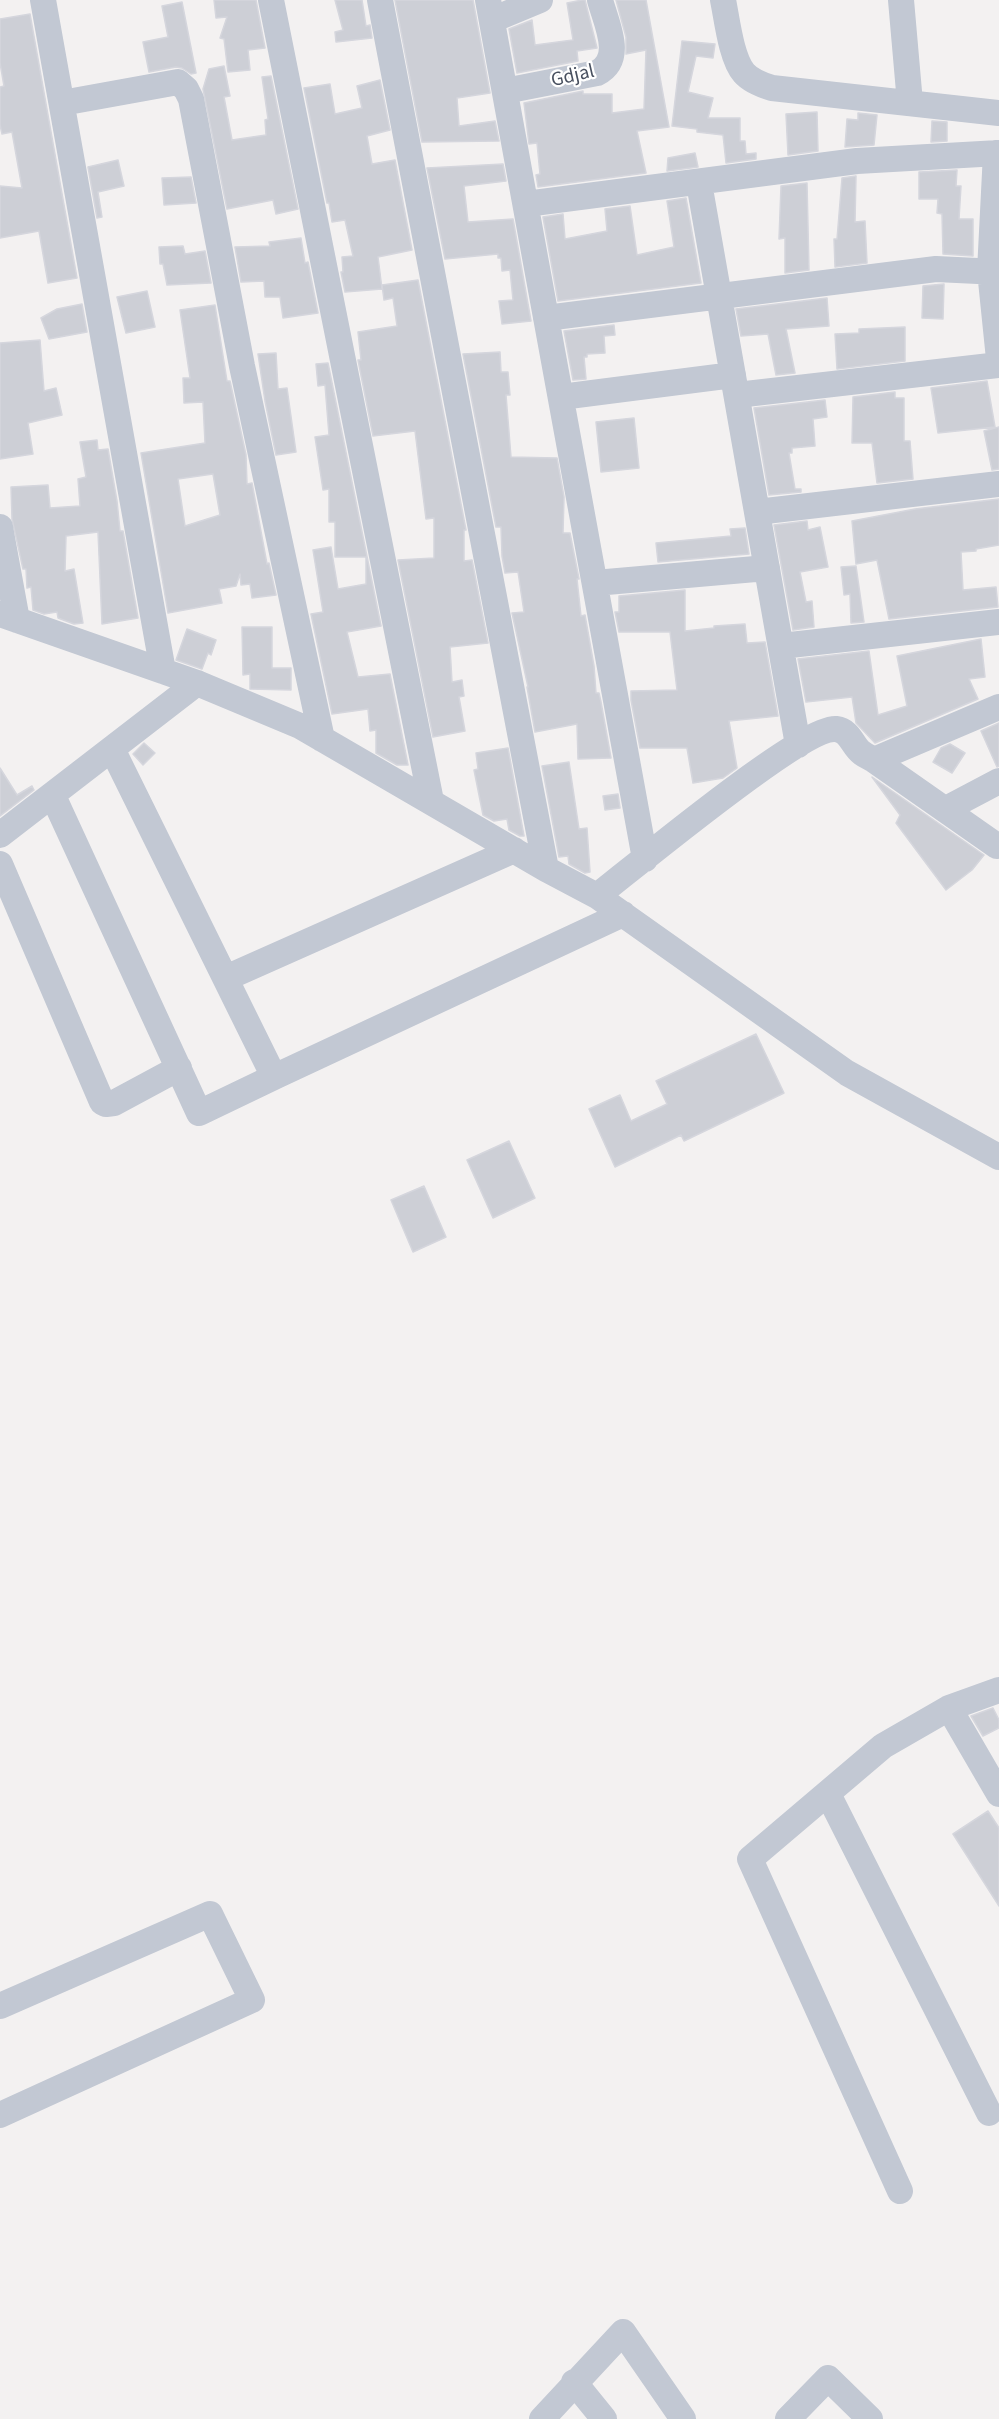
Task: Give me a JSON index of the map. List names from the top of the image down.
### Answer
{
  "streets": {
    "street": ["Gdjal"]
  }
}
